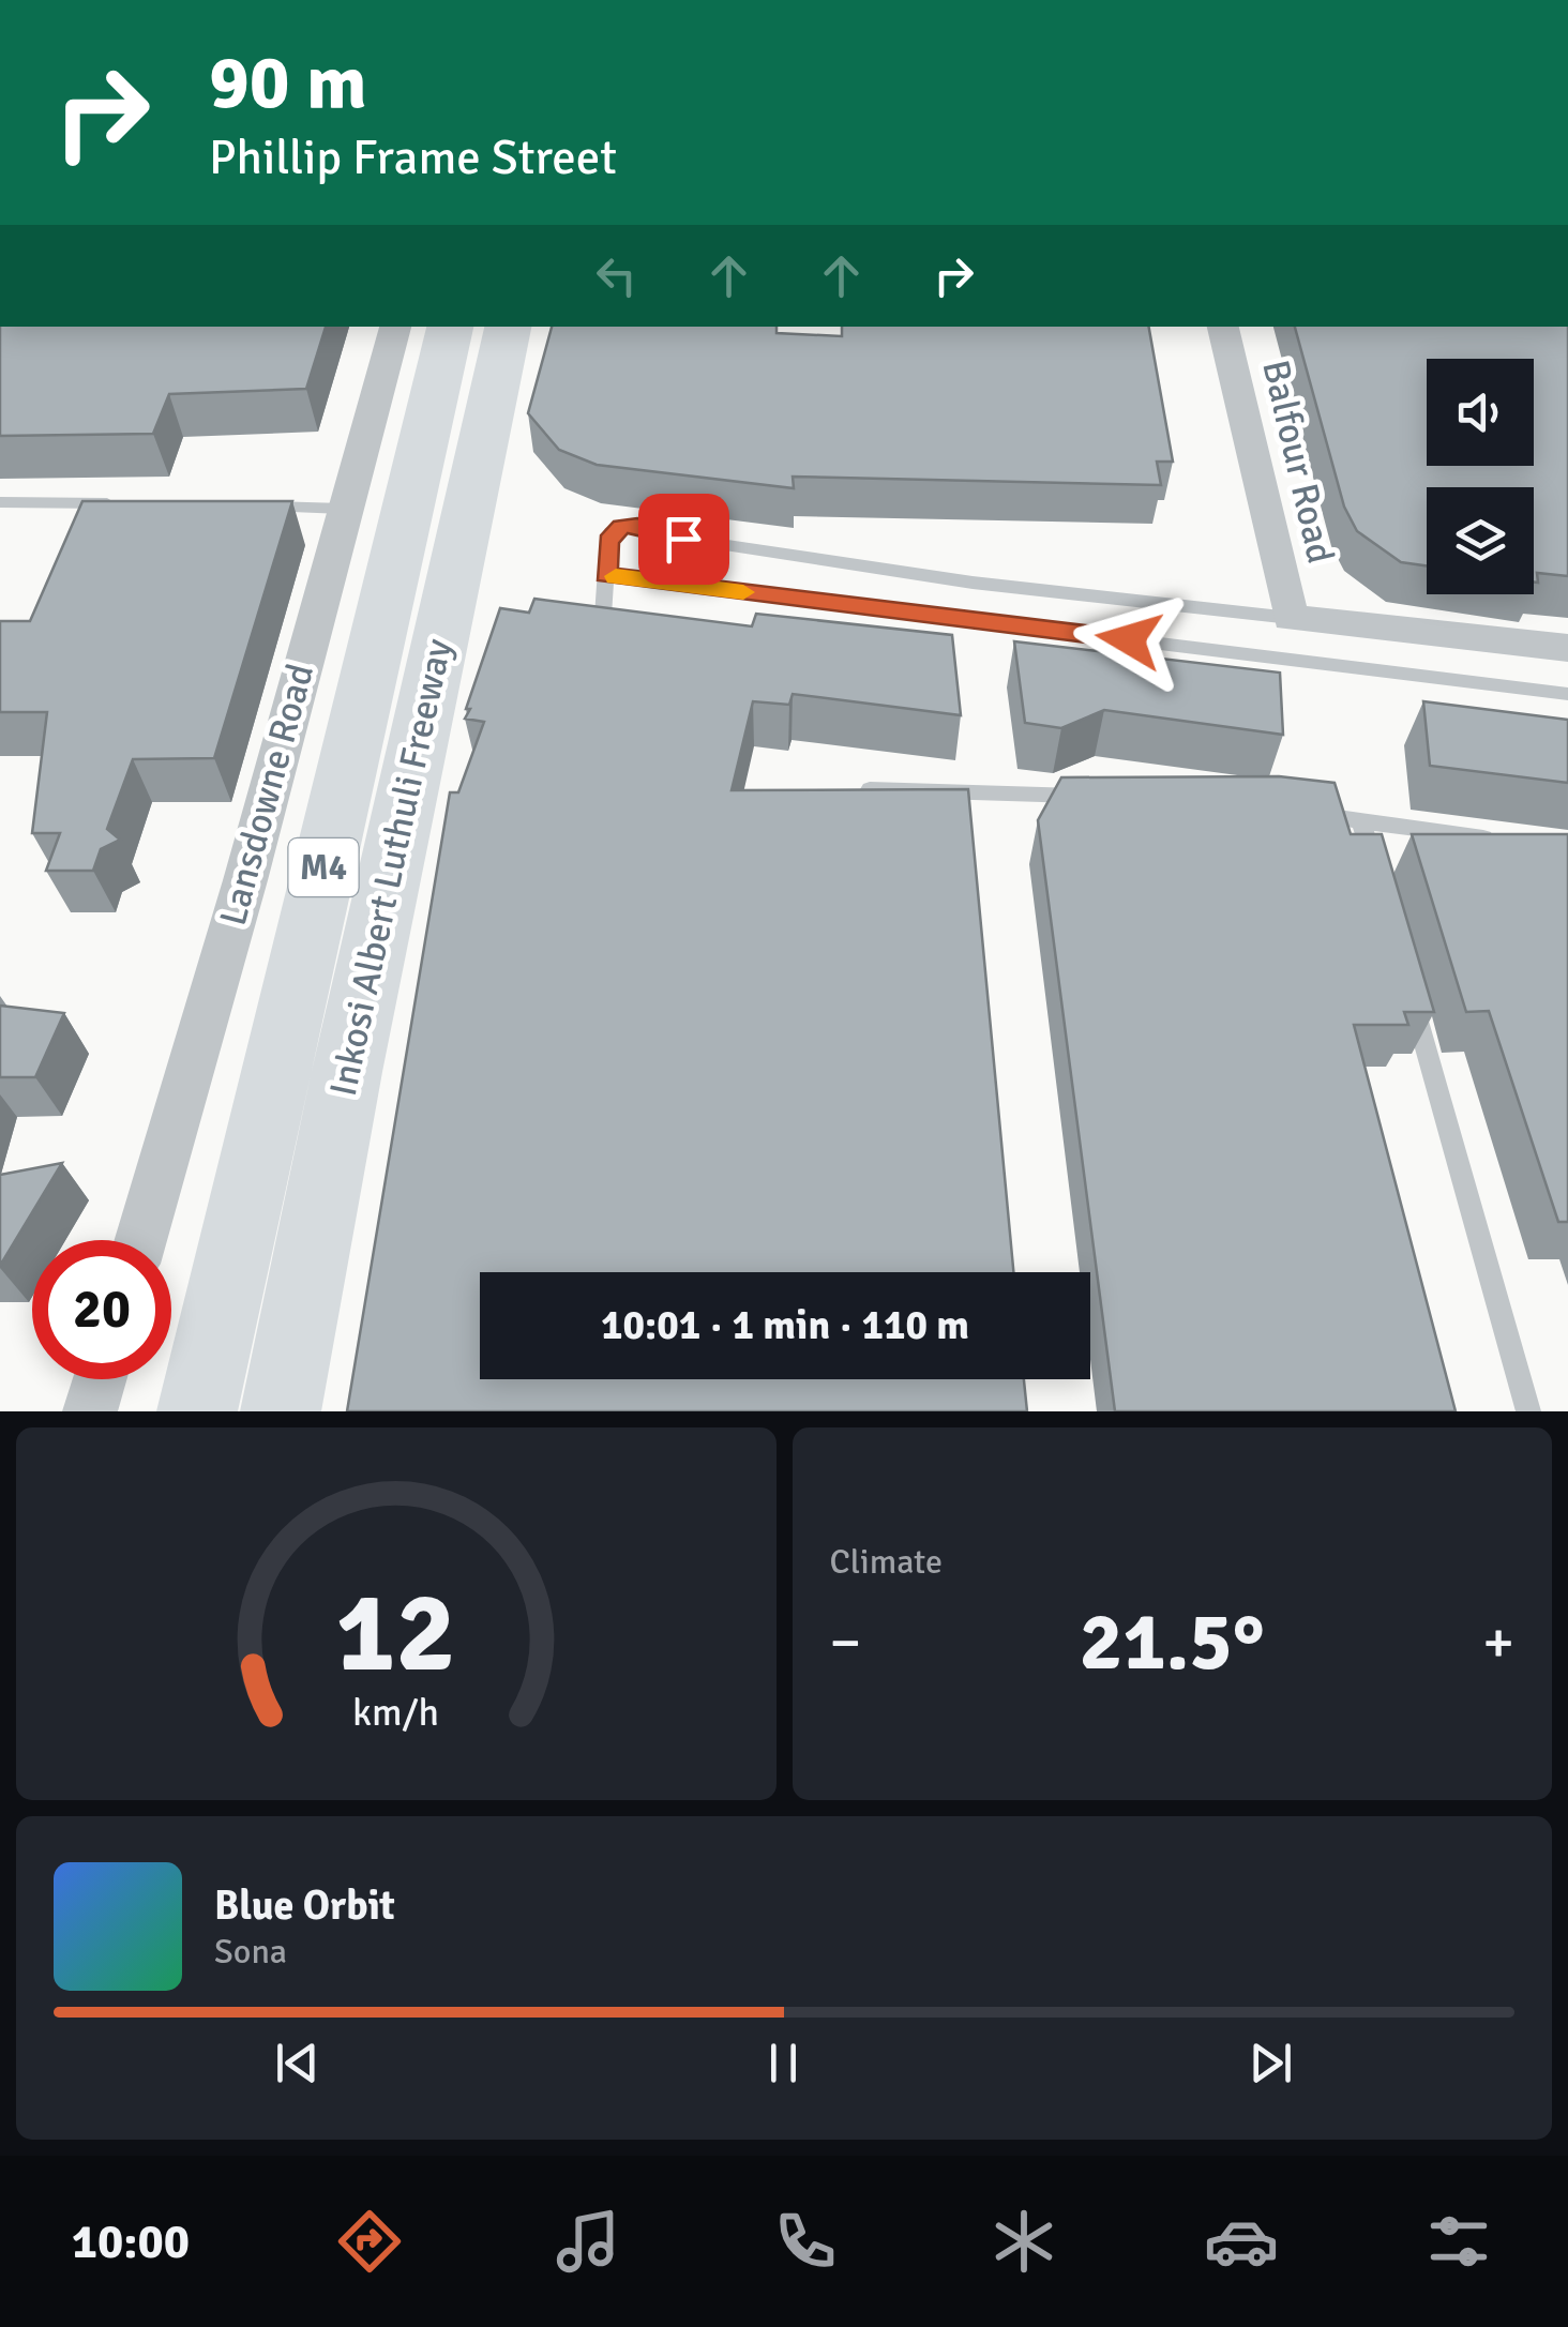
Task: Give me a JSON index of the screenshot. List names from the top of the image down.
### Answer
{
  "streets": {
    "highway": ["M4", "Inkosi Albert Luthuli Freeway"],
    "street": ["Balfour Road", "Lansdowne Road"]
  },
  "page": {
    "turn": ["90 m", "Phillip Frame Street"],
    "limit": "20",
    "trip": "10:01 · 1 min · 110 m",
    "tile": "Climate",
    "heat": ["−", "21.5°", "+"],
    "song": ["Blue Orbit", "Sona"],
    "tabs": "10:00",
    "gauge": ["12", "km/h"]
  }
}
